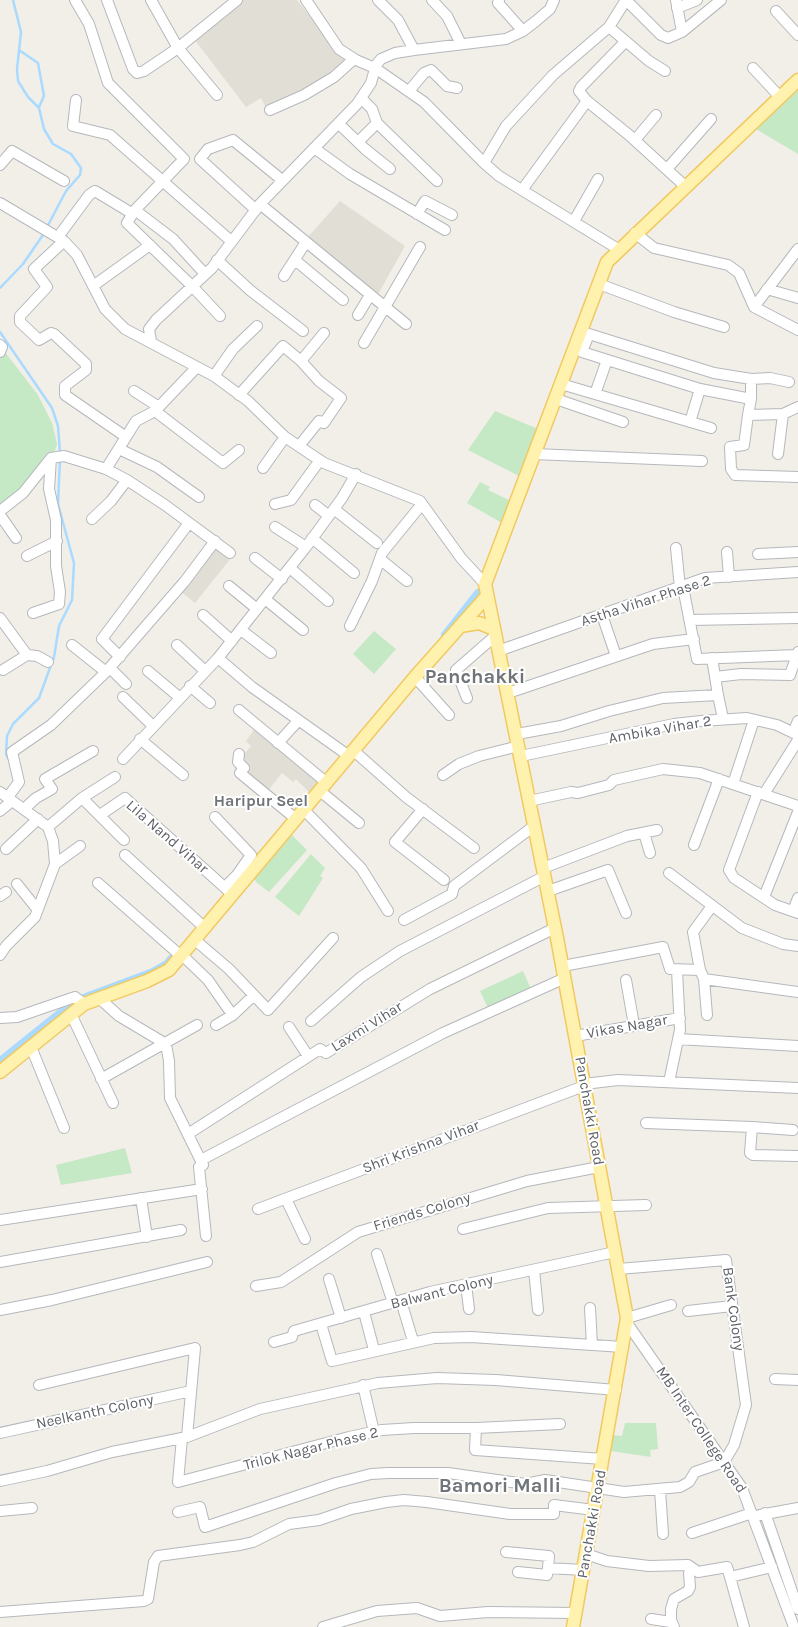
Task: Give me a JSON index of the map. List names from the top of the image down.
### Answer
{
  "streets": {
    "main road": ["Panchakki Road"],
    "street": [
      "Astha Vihar Phase 2",
      "Ambika Vihar 2",
      "Lila Nand Vihar",
      "Laxmi Vihar",
      "Vikas Nagar",
      "Shri Krishna Vihar",
      "Friends Colony",
      "Balwant Colony",
      "Bank Colony",
      "Neelkanth Colony",
      "MB Inter College Road",
      "Trilok Nagar Phase 2"
    ]
  },
  "crossings": [
    ["Astha Vihar Phase 2", "Panchakki Road"],
    ["Ambika Vihar 2", "Panchakki Road"],
    ["Laxmi Vihar", "Panchakki Road"],
    ["Vikas Nagar", "Panchakki Road"],
    ["Panchakki Road", "Shri Krishna Vihar"],
    ["Panchakki Road", "Friends Colony"],
    ["Panchakki Road", "Balwant Colony"],
    ["Panchakki Road", "Bank Colony"],
    ["Panchakki Road", "MB Inter College Road"],
    ["Bank Colony", "MB Inter College Road"]
  ],
  "districts": ["Panchakki", "Haripur Seel", "Bamori Malli"]
}
